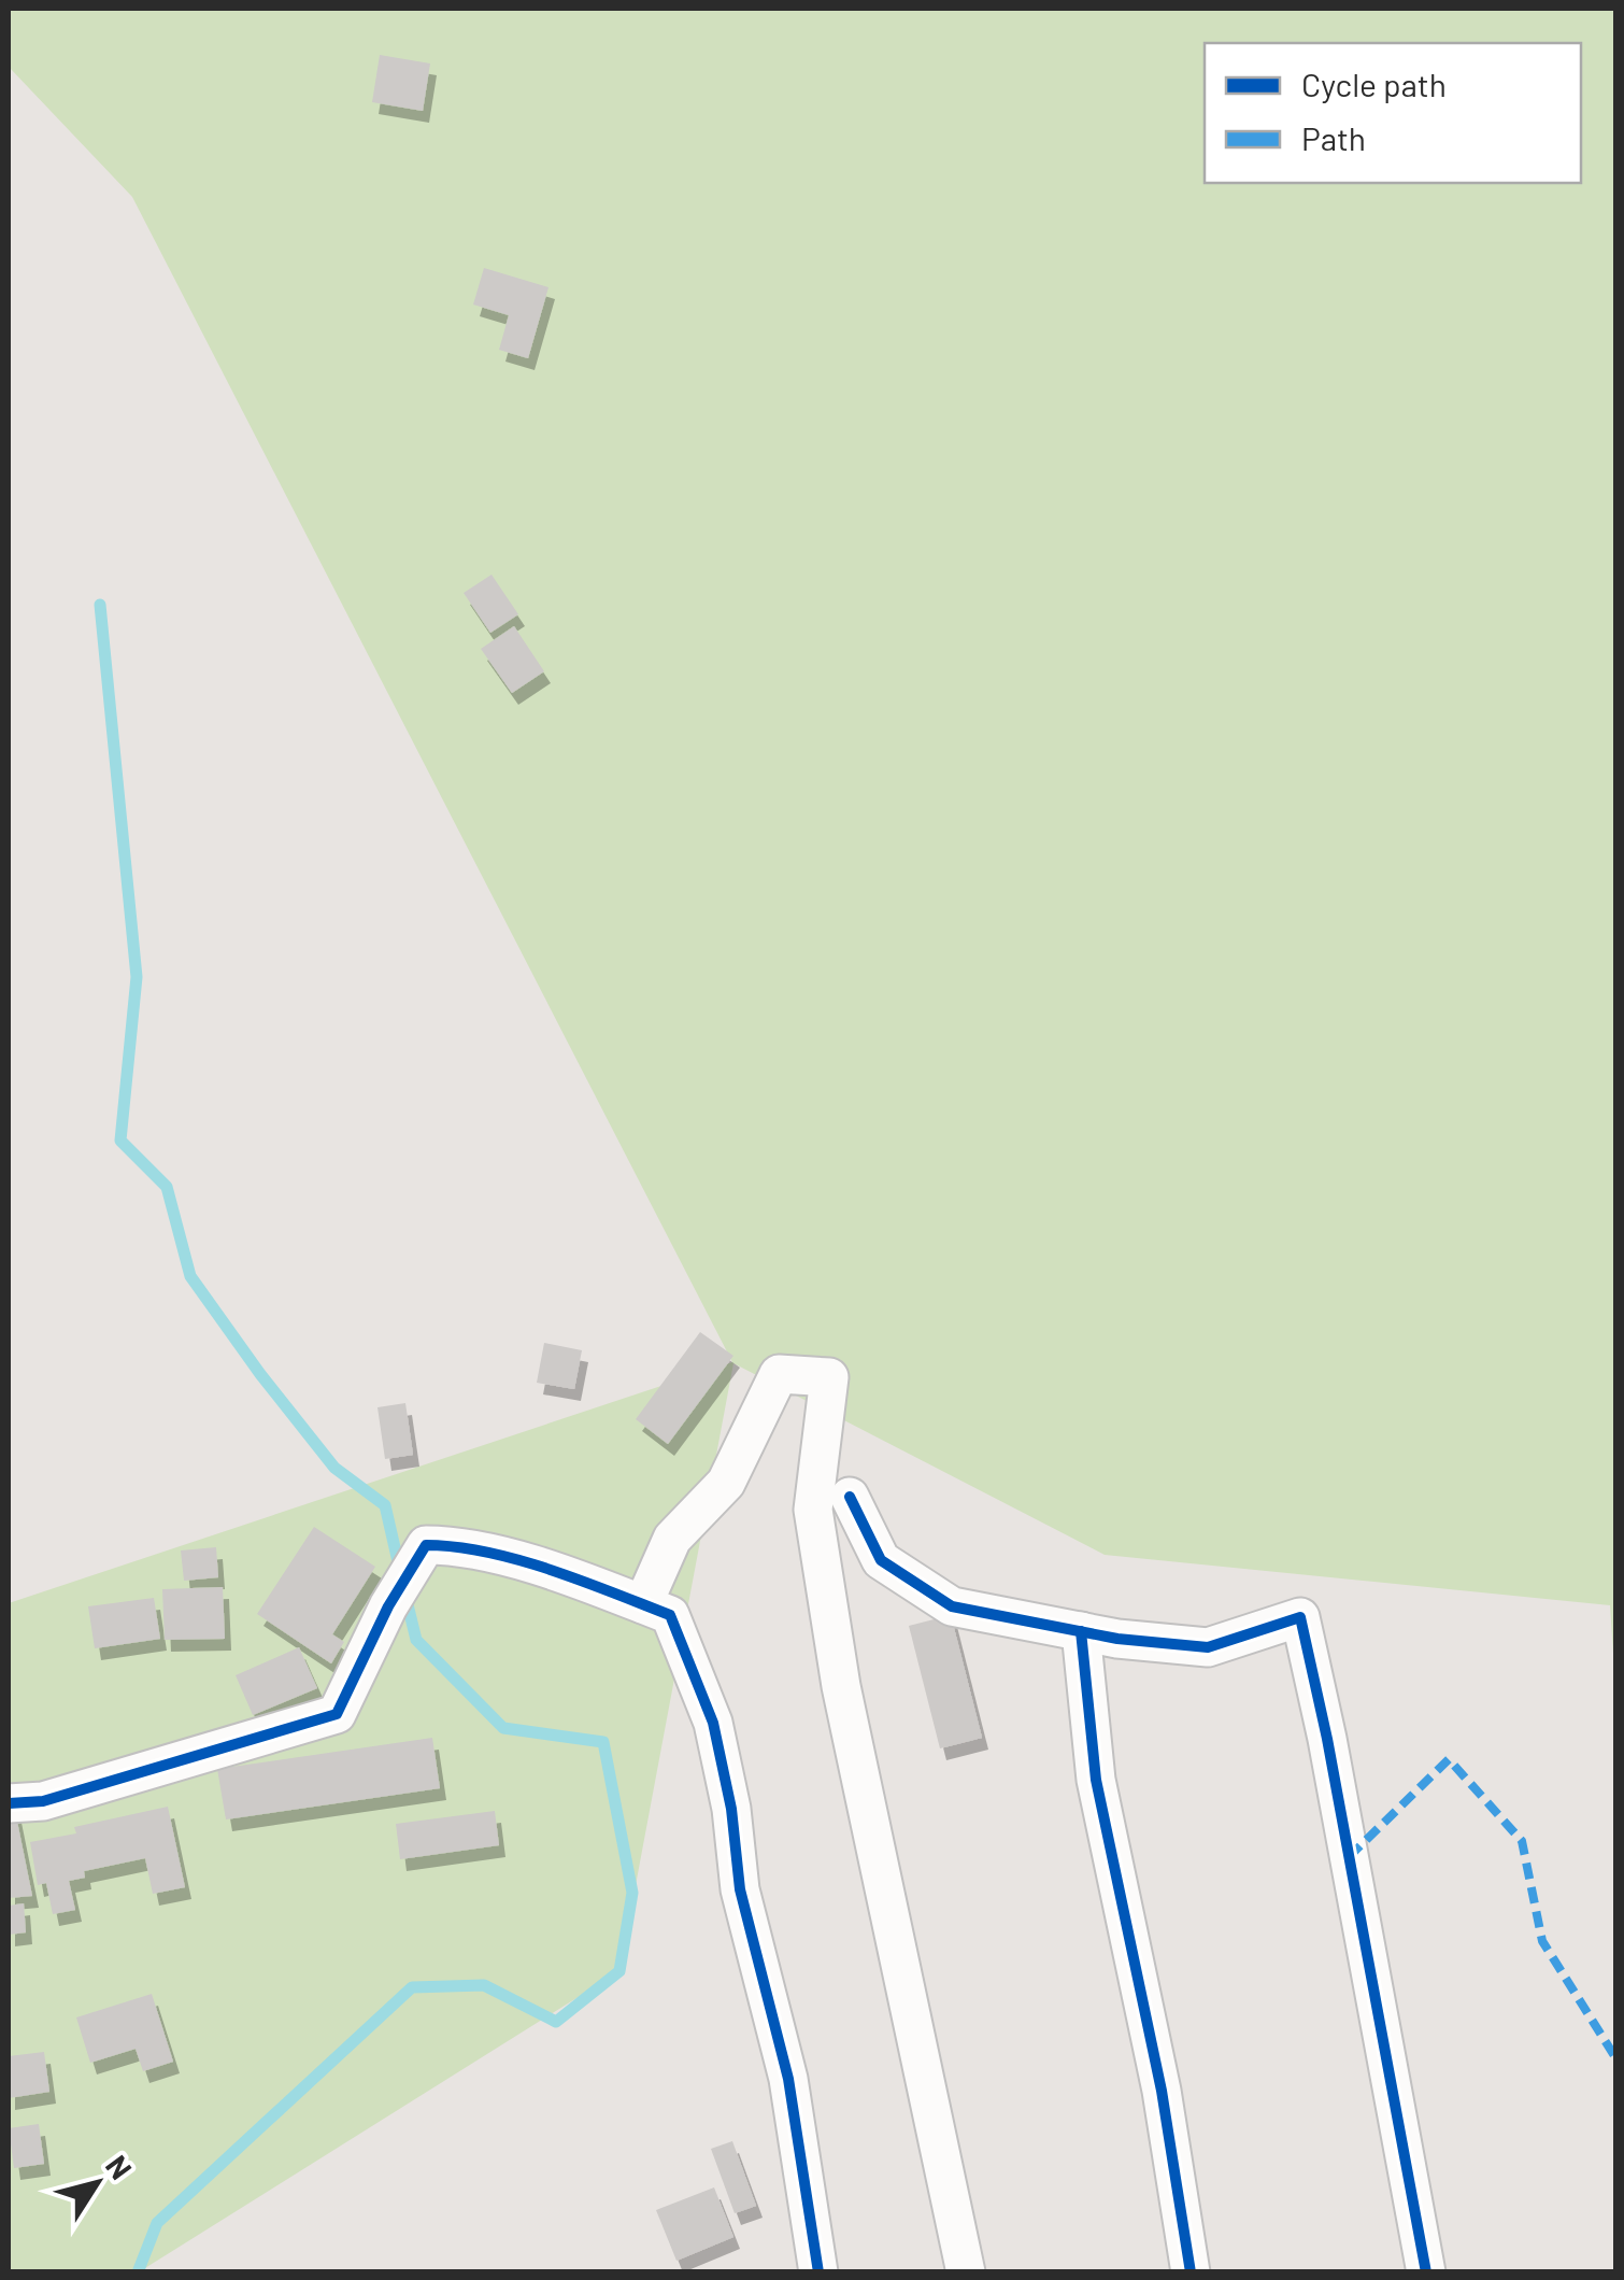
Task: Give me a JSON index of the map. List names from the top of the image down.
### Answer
{
  "legend": ["Cycle path", "Path"],
  "north": "top right"
}
